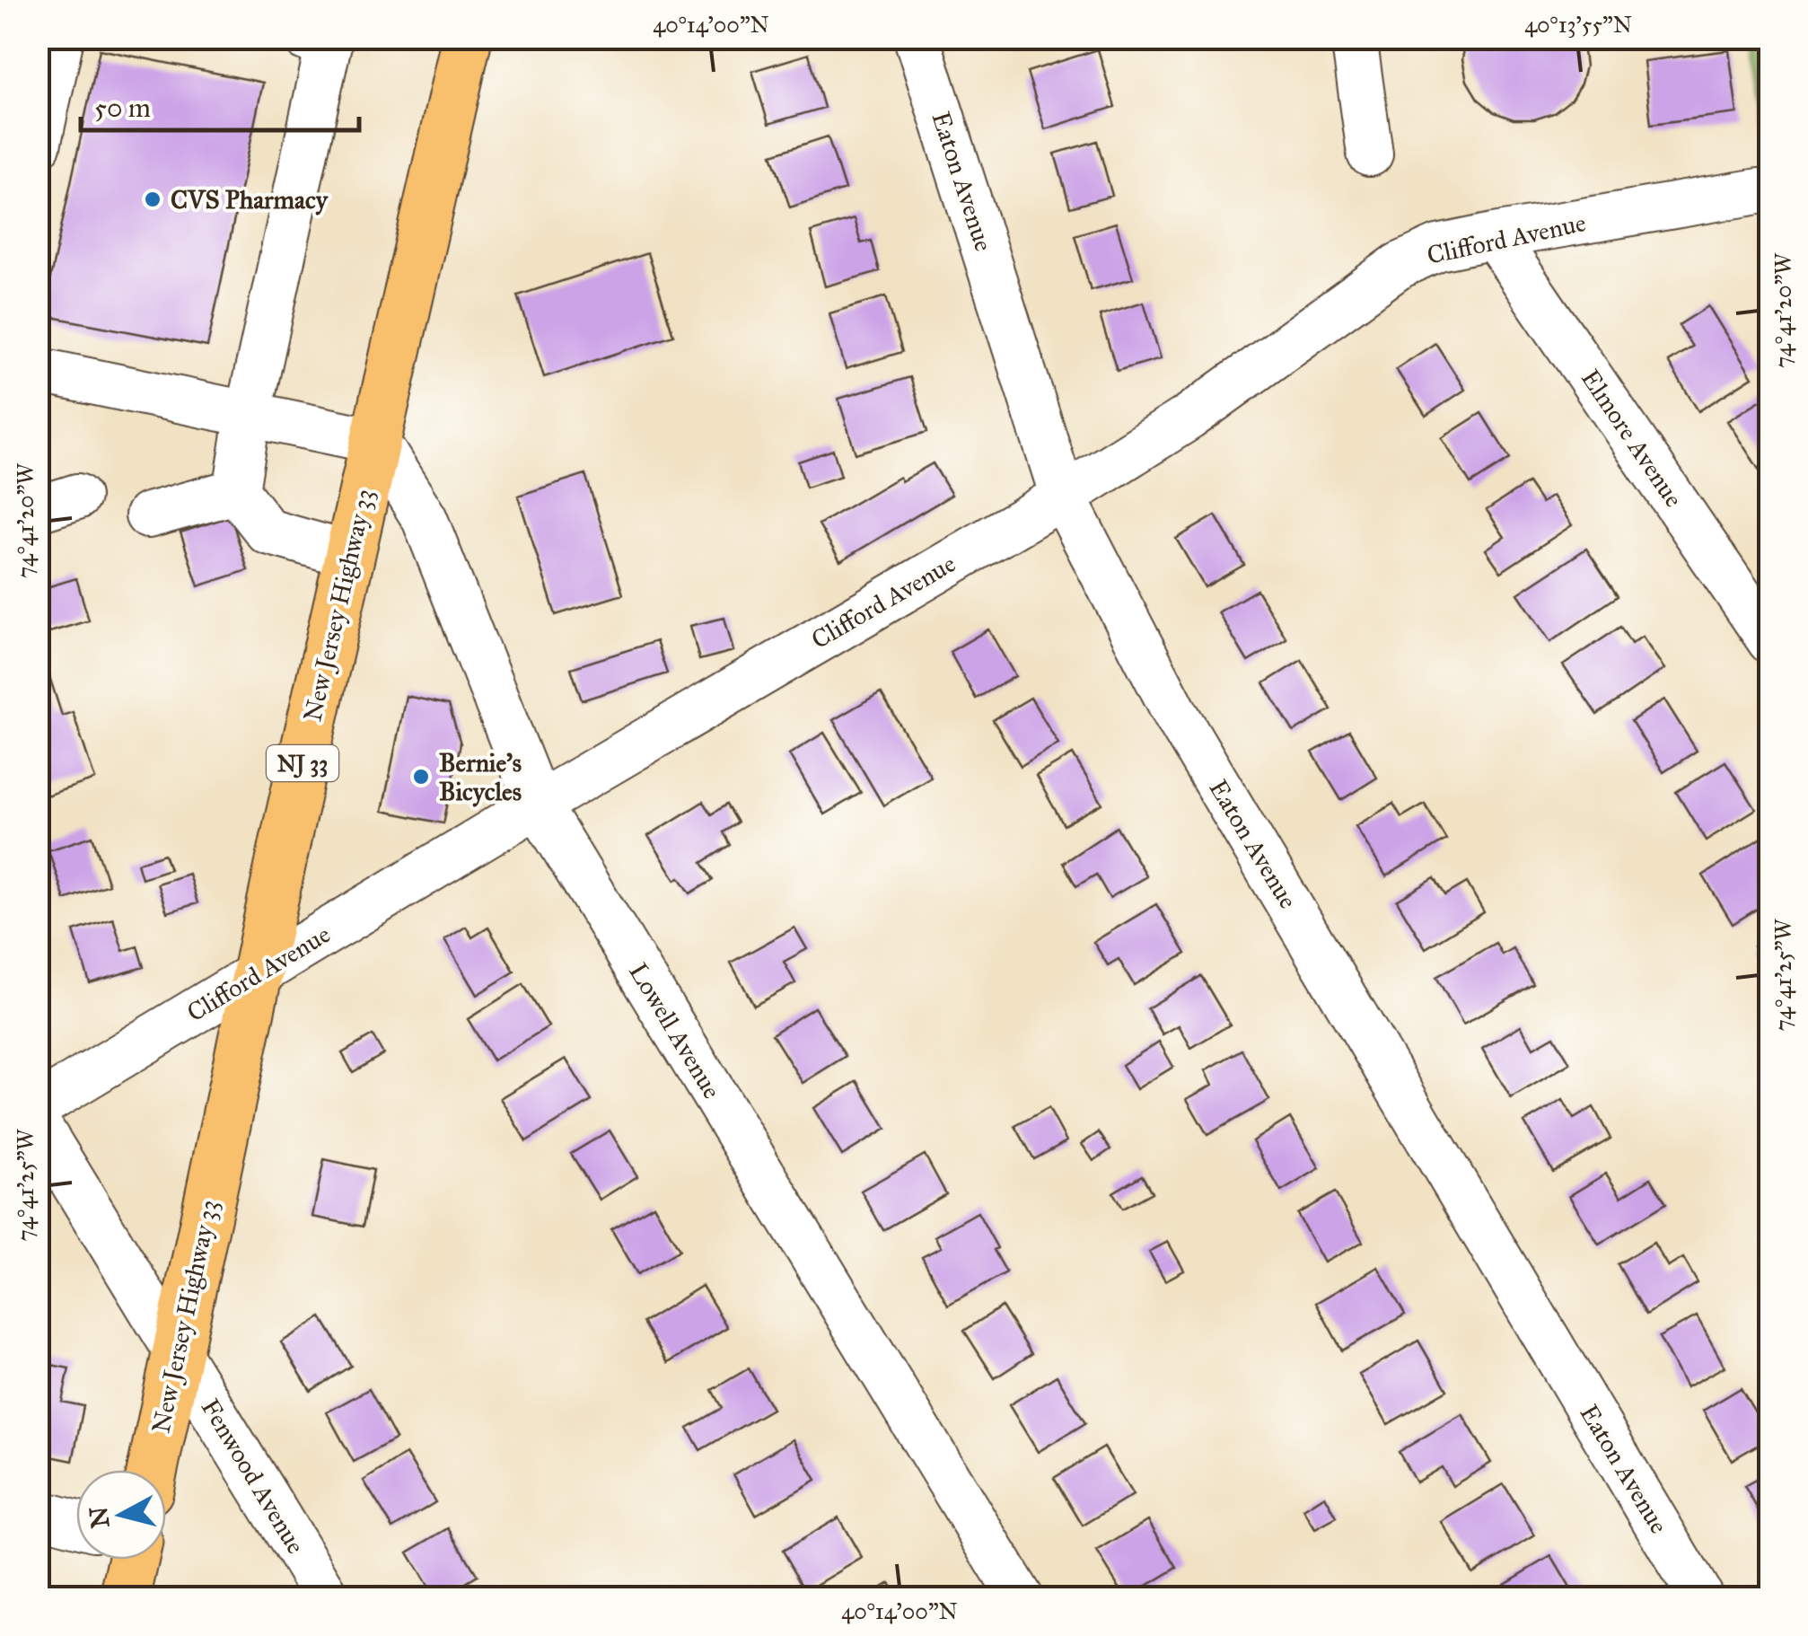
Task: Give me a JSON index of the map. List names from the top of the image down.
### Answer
{
  "streets": {
    "main road": ["New Jersey Highway 33", "NJ 33"],
    "street": [
      "Eaton Avenue",
      "Clifford Avenue",
      "Elmore Avenue",
      "Lowell Avenue",
      "Fenwood Avenue"
    ]
  },
  "crossings": [
    ["Eaton Avenue", "Clifford Avenue"],
    ["Clifford Avenue", "Elmore Avenue"],
    ["Clifford Avenue", "New Jersey Highway 33"],
    ["Clifford Avenue", "Lowell Avenue"],
    ["New Jersey Highway 33", "Lowell Avenue"],
    ["New Jersey Highway 33", "Fenwood Avenue"]
  ],
  "places": ["CVS Pharmacy", "Bernie's Bicycles"],
  "scale_bar": "50 m",
  "north": "left",
  "coordinates": [
    "40°14'00\"N",
    "40°13'55\"N",
    "74°41'20\"W",
    "74°41'25\"W"
  ]
}
